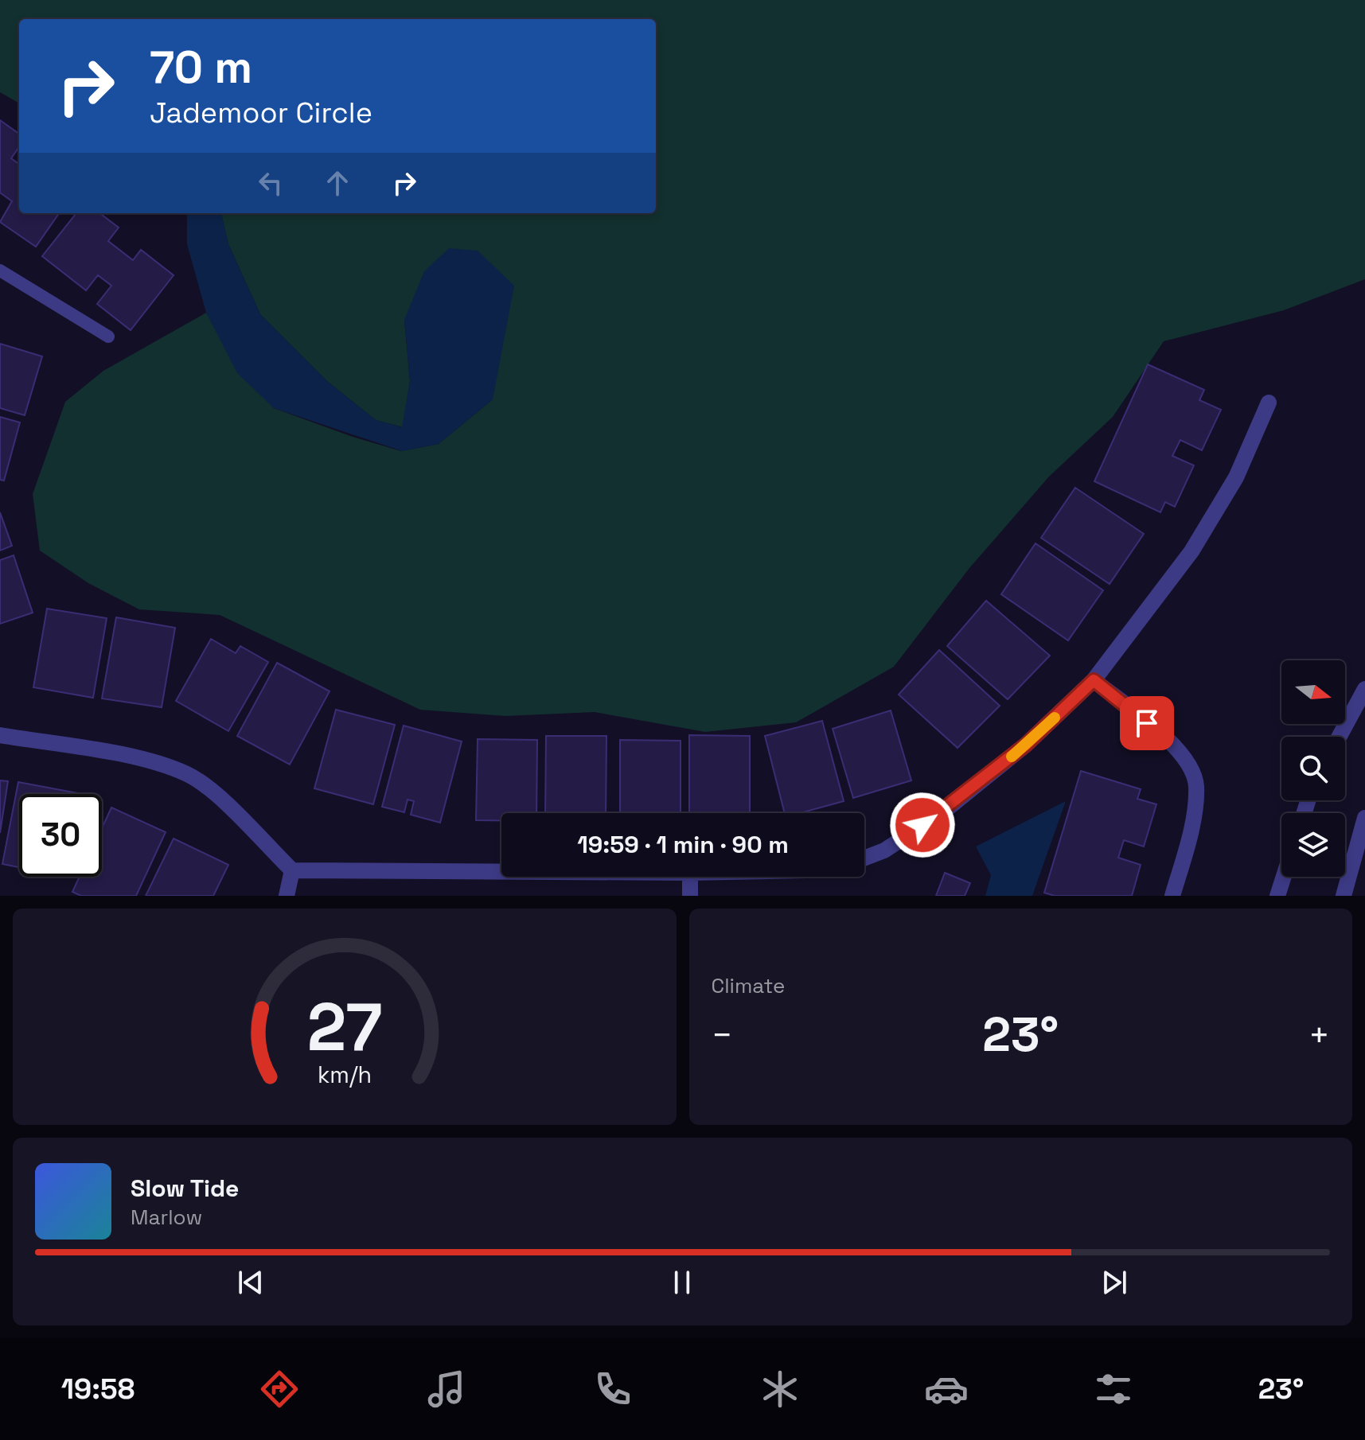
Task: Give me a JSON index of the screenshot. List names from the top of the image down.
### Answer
{
  "north": "right",
  "page": {
    "turn": ["70 m", "Jademoor Circle"],
    "limit": "30",
    "trip": "19:59 · 1 min · 90 m",
    "tile": "Climate",
    "heat": ["−", "23°", "+"],
    "song": ["Slow Tide", "Marlow"],
    "tabs": ["19:58", "23°"],
    "gauge": ["27", "km/h"]
  }
}
